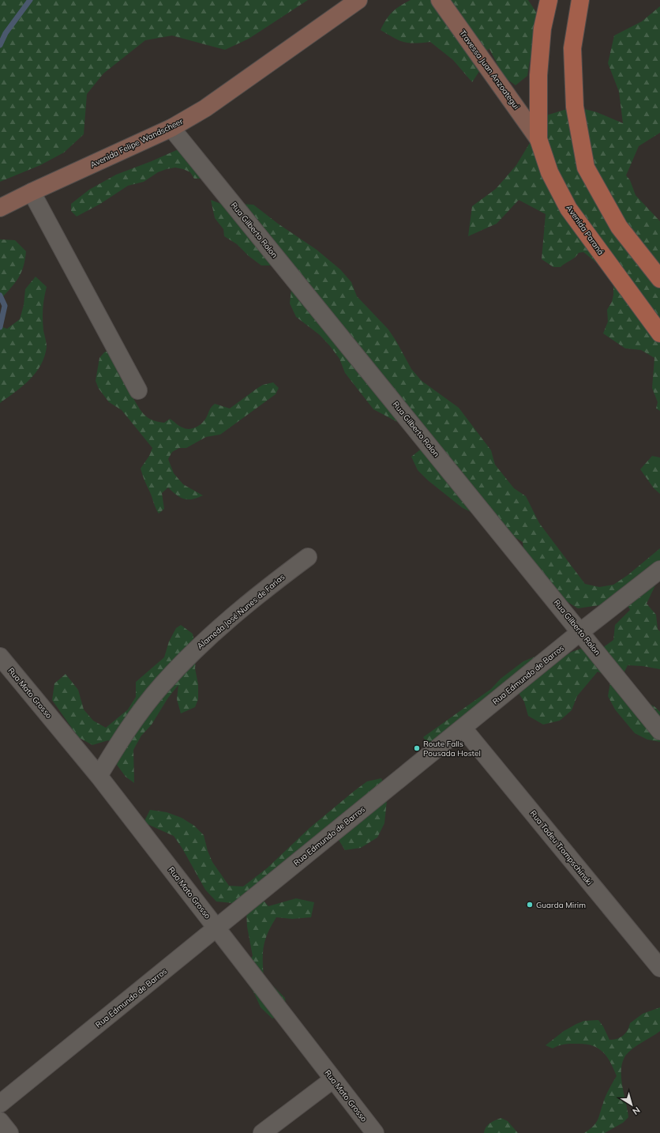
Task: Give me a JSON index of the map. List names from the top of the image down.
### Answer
{
  "streets": {
    "main road": ["Travessa Juan Anzoategui", "Avenida Felipe Wandscheer", "Avenida Paraná"],
    "street": [
      "Rua Gilberto Rolon",
      "Alameda José Nunes de Farias",
      "Rua Edmundo de Barros",
      "Rua Mato Grosso",
      "Rua Tadeu Trompschinski"
    ]
  },
  "crossings": [
    ["Travessa Juan Anzoategui", "Avenida Paraná"],
    ["Avenida Felipe Wandscheer", "Rua Gilberto Rolon"],
    ["Rua Gilberto Rolon", "Rua Edmundo de Barros"],
    ["Alameda José Nunes de Farias", "Rua Mato Grosso"],
    ["Rua Edmundo de Barros", "Rua Mato Grosso"],
    ["Rua Edmundo de Barros", "Rua Tadeu Trompschinski"]
  ],
  "places": ["Route Falls Pousada Hostel", "Guarda Mirim"],
  "north": "bottom right"
}
